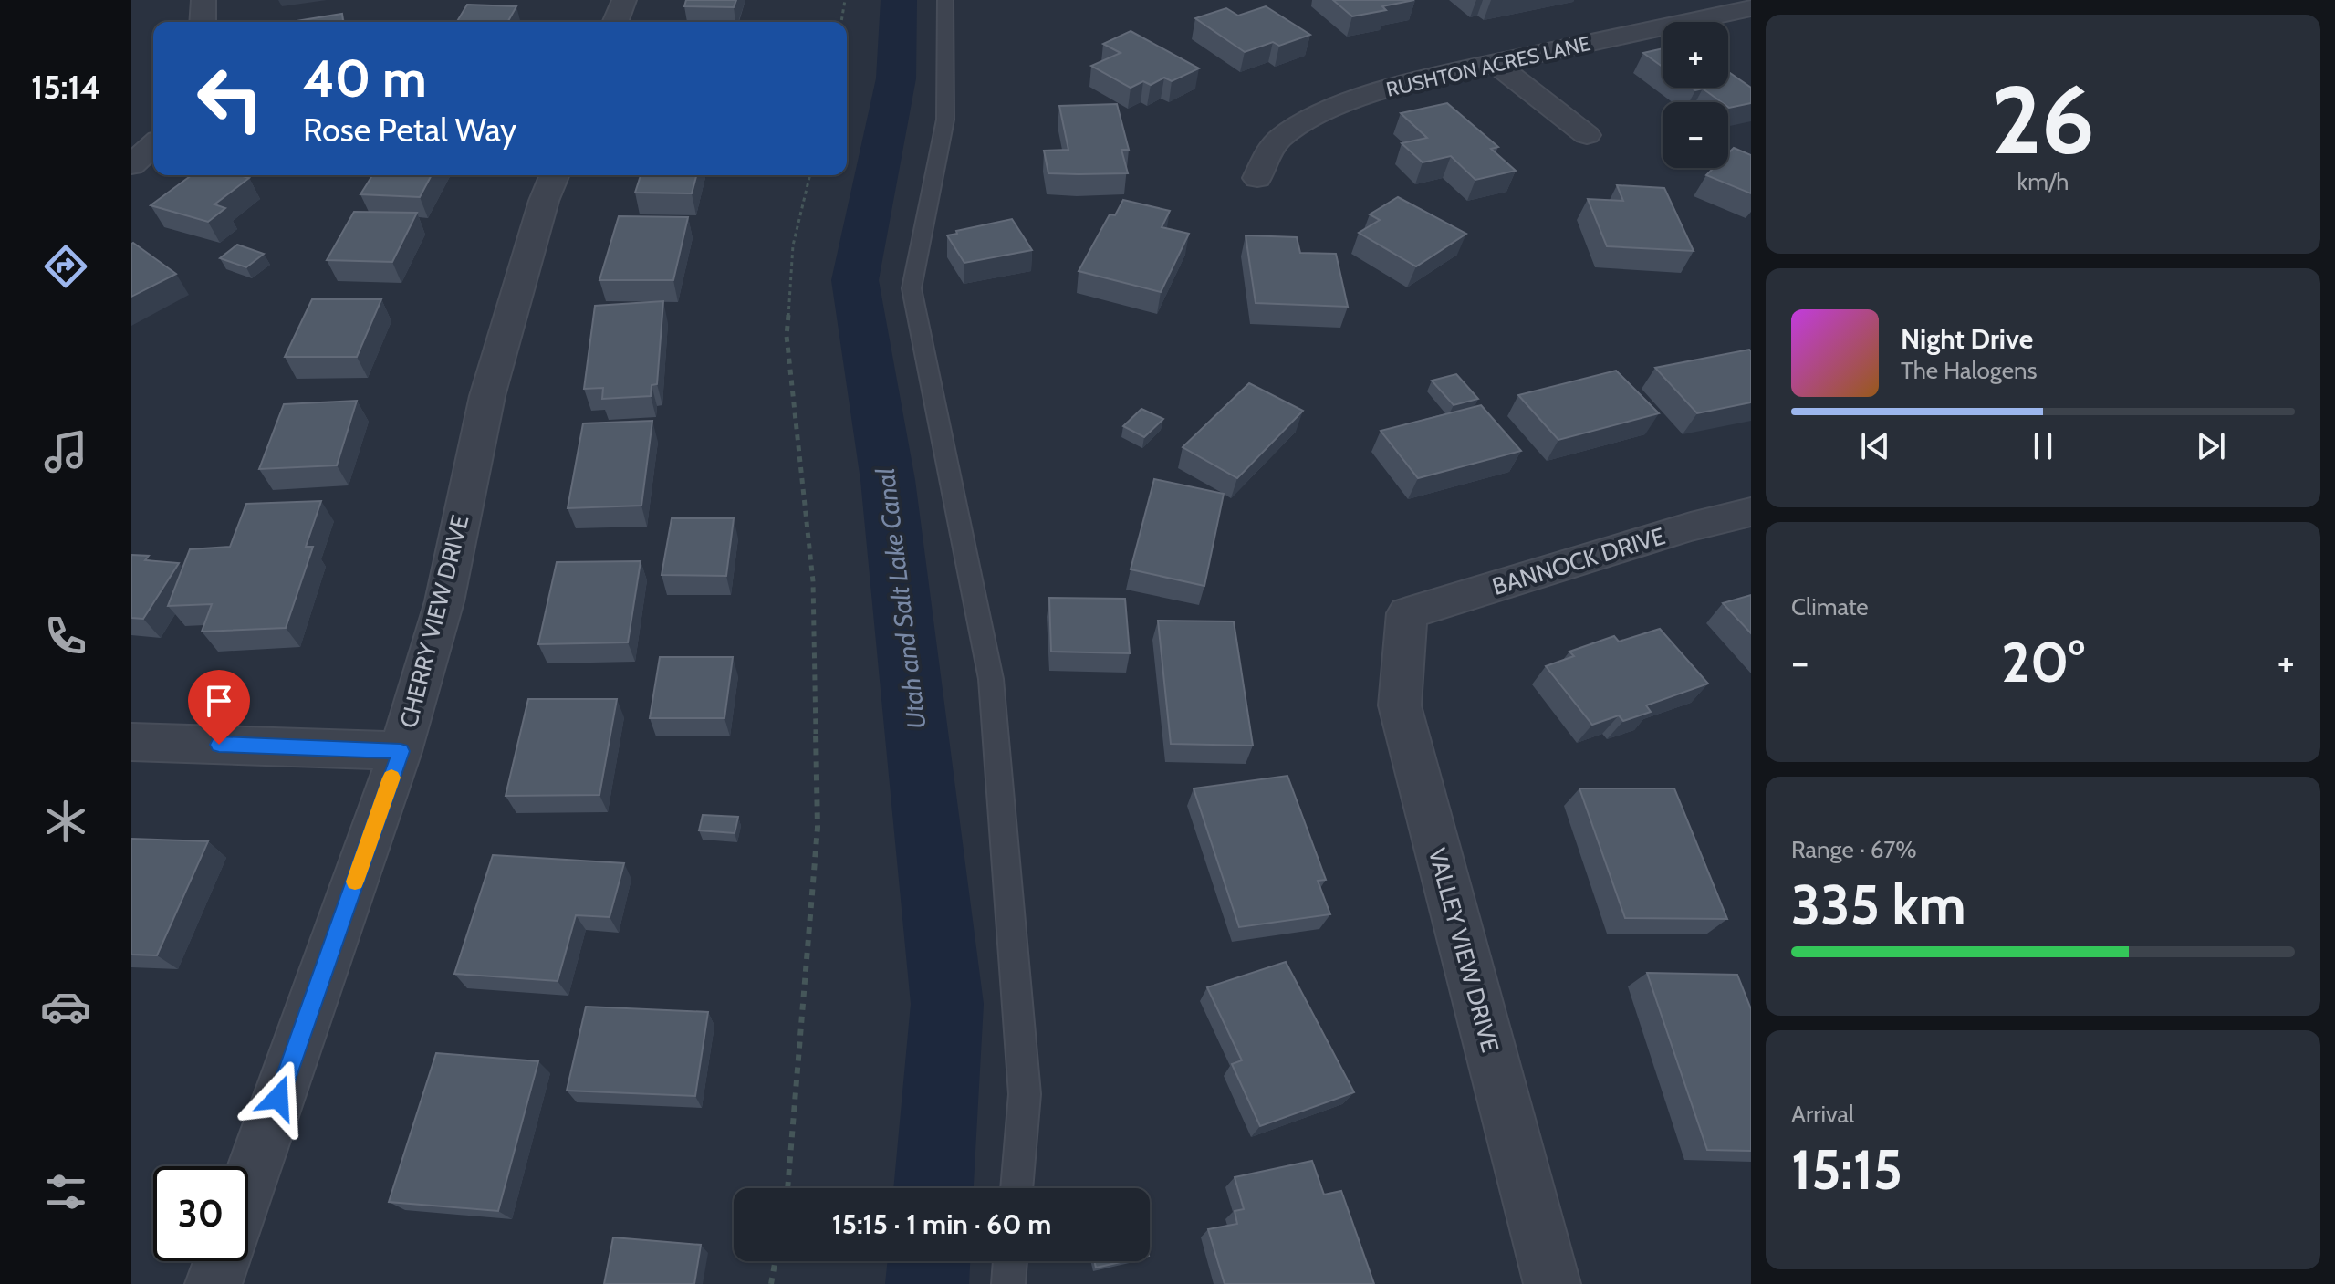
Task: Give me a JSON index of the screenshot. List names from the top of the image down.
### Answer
{
  "streets": {
    "street": [
      "RUSHTON ACRES LANE",
      "BANNOCK DRIVE",
      "CHERRY VIEW DRIVE",
      "VALLEY VIEW DRIVE"
    ]
  },
  "crossings": [
    ["BANNOCK DRIVE", "VALLEY VIEW DRIVE"]
  ],
  "water": ["Utah and Salt Lake Canal"],
  "page": {
    "tabs": "15:14",
    "tile": [
      ["26", "km/h"],
      "Climate",
      ["Range · 67%", "335 km"],
      ["Arrival", "15:15"]
    ],
    "map_buttons": ["+", "−"],
    "turn": ["40 m", "Rose Petal Way"],
    "song": ["Night Drive", "The Halogens"],
    "heat": ["−", "20°", "+"],
    "limit": "30",
    "trip": "15:15 · 1 min · 60 m"
  }
}
